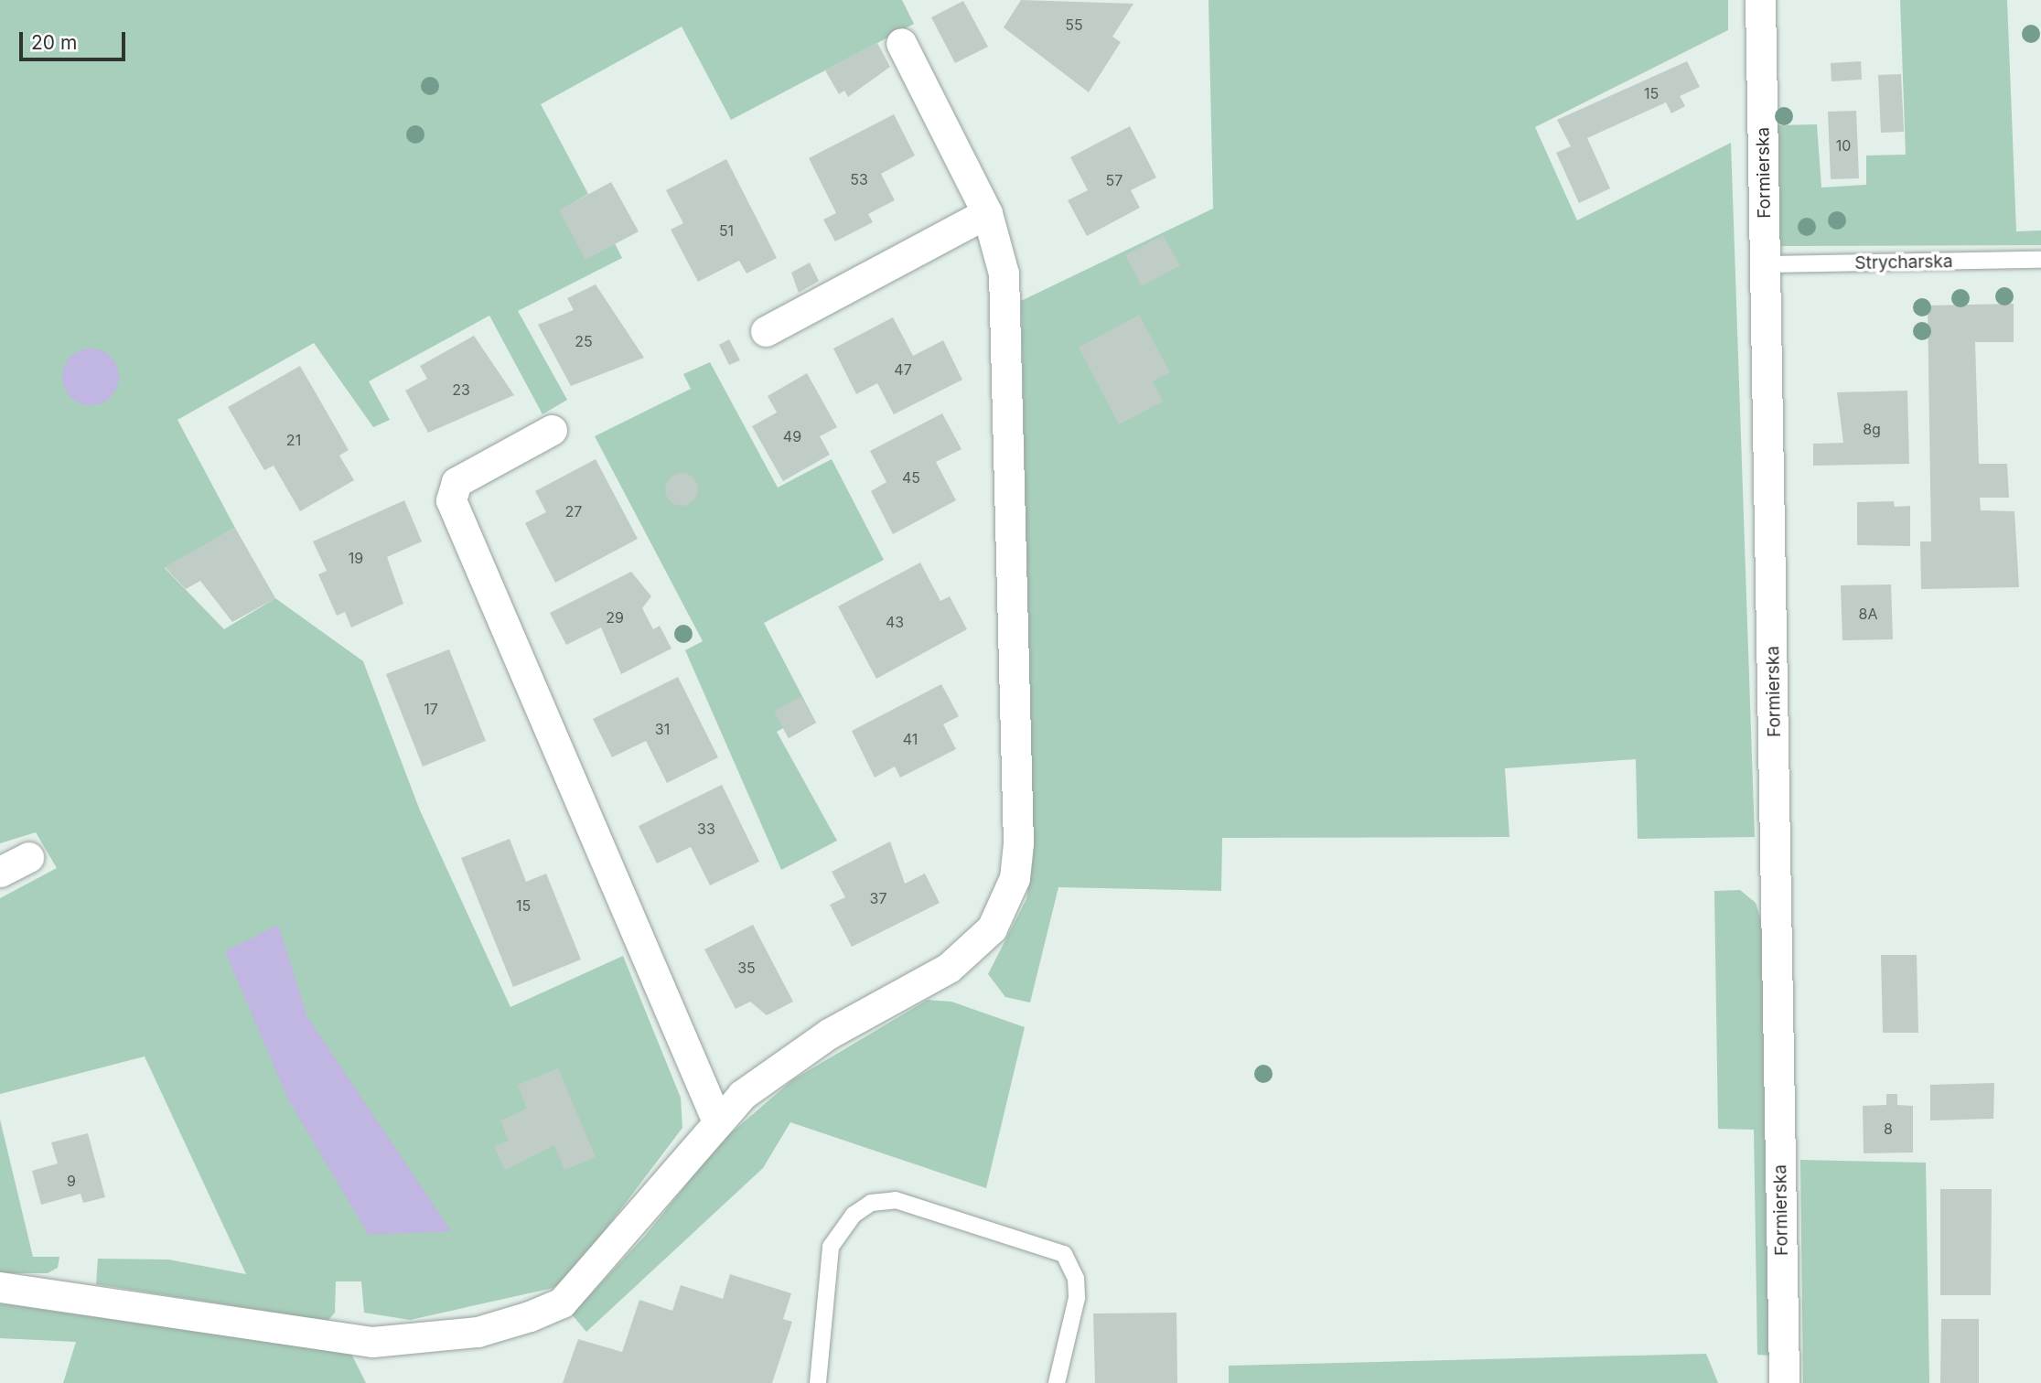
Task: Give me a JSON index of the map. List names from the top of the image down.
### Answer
{
  "streets": {
    "street": ["Formierska"],
    "lane": ["Strycharska"]
  },
  "crossings": [
    ["Formierska", "Strycharska"]
  ],
  "house_numbers": [
    "55",
    "15",
    "10",
    "53",
    "57",
    "51",
    "25",
    "47",
    "23",
    "8g",
    "49",
    "21",
    "45",
    "27",
    "19",
    "8A",
    "29",
    "43",
    "17",
    "31",
    "41",
    "33",
    "37",
    "15",
    "35",
    "8",
    "9"
  ],
  "scale_bar": "20 m"
}
